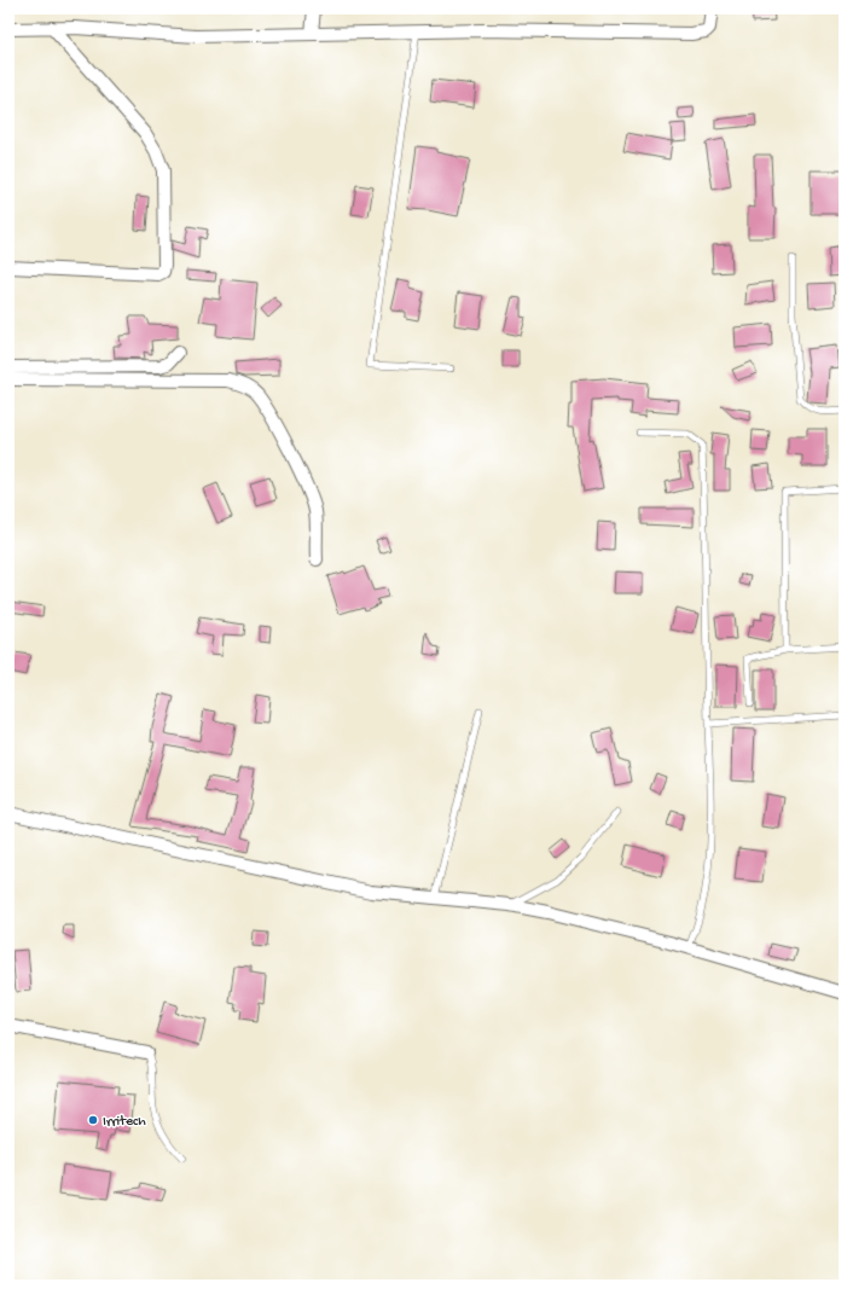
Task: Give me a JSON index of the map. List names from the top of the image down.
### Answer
{
  "places": ["Irritech"]
}
